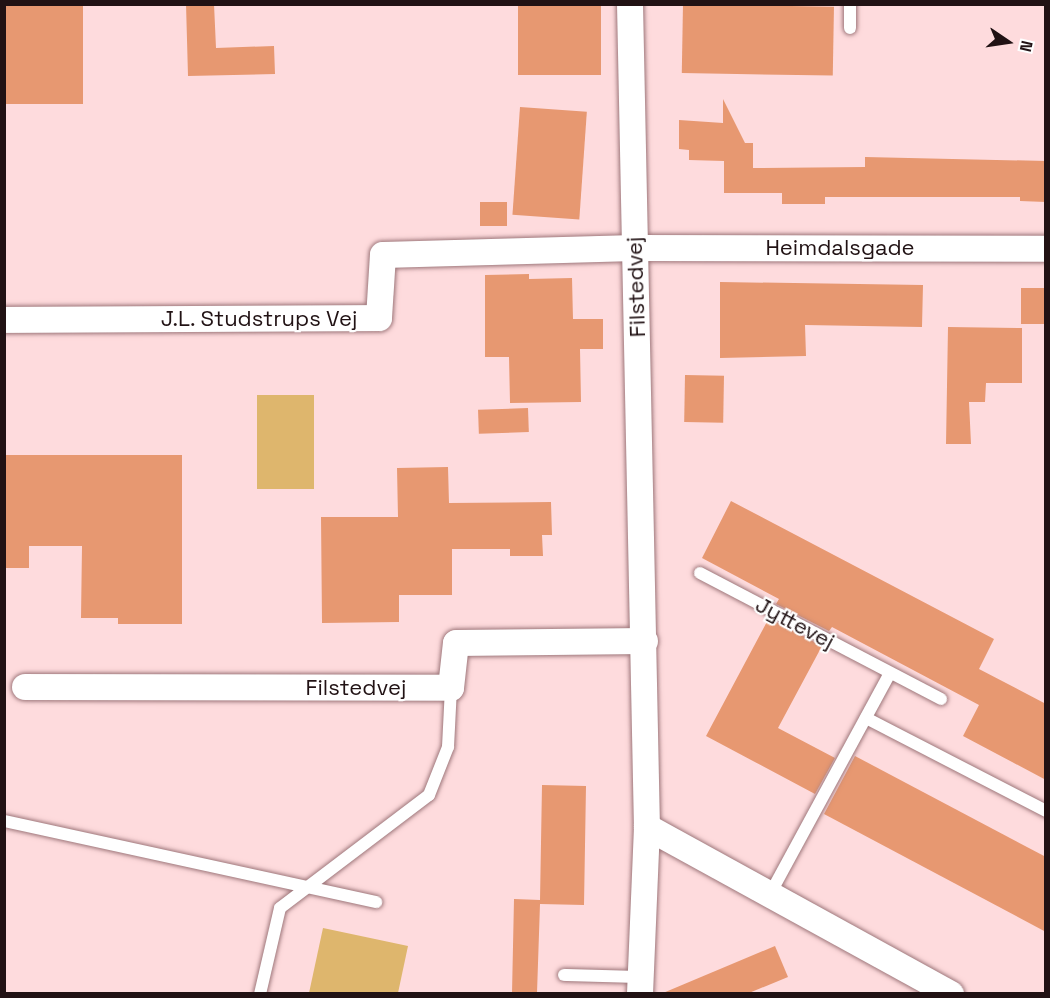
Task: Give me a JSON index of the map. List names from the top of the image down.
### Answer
{
  "streets": {
    "street": ["Heimdalsgade", "Filstedvej", "J.L. Studstrups Vej"],
    "lane": ["Jyttevej"]
  },
  "crossings": [
    ["Heimdalsgade", "Filstedvej"],
    ["Heimdalsgade", "J.L. Studstrups Vej"],
    ["Filstedvej", "J.L. Studstrups Vej"]
  ],
  "north": "right"
}
